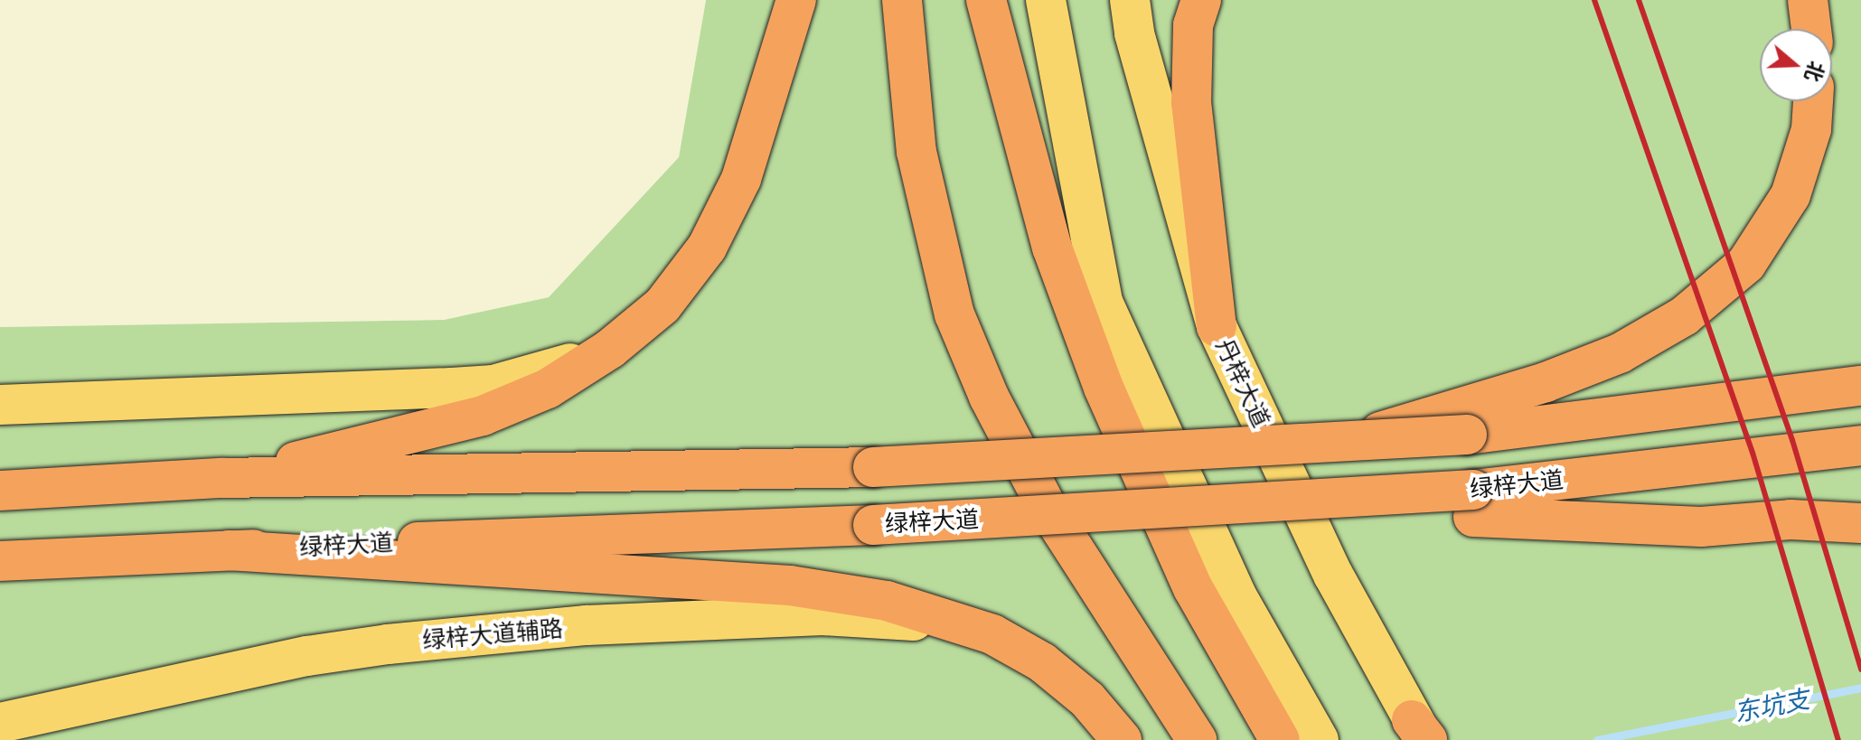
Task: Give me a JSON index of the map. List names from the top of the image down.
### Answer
{
  "streets": {
    "highway": ["绿梓大道"],
    "main road": ["丹梓大道", "绿梓大道辅路"]
  },
  "water": ["东坑支"],
  "north": "right"
}
